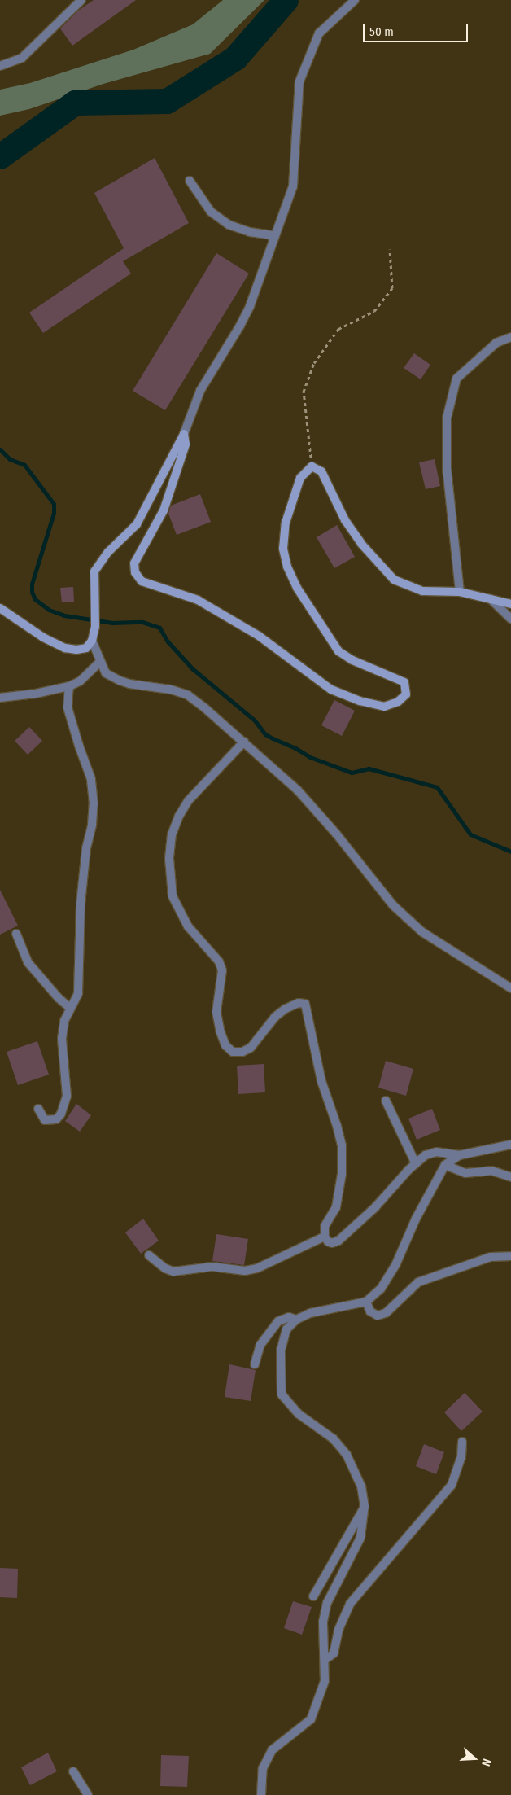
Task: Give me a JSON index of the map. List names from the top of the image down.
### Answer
{
  "scale_bar": "50 m",
  "north": "right"
}
